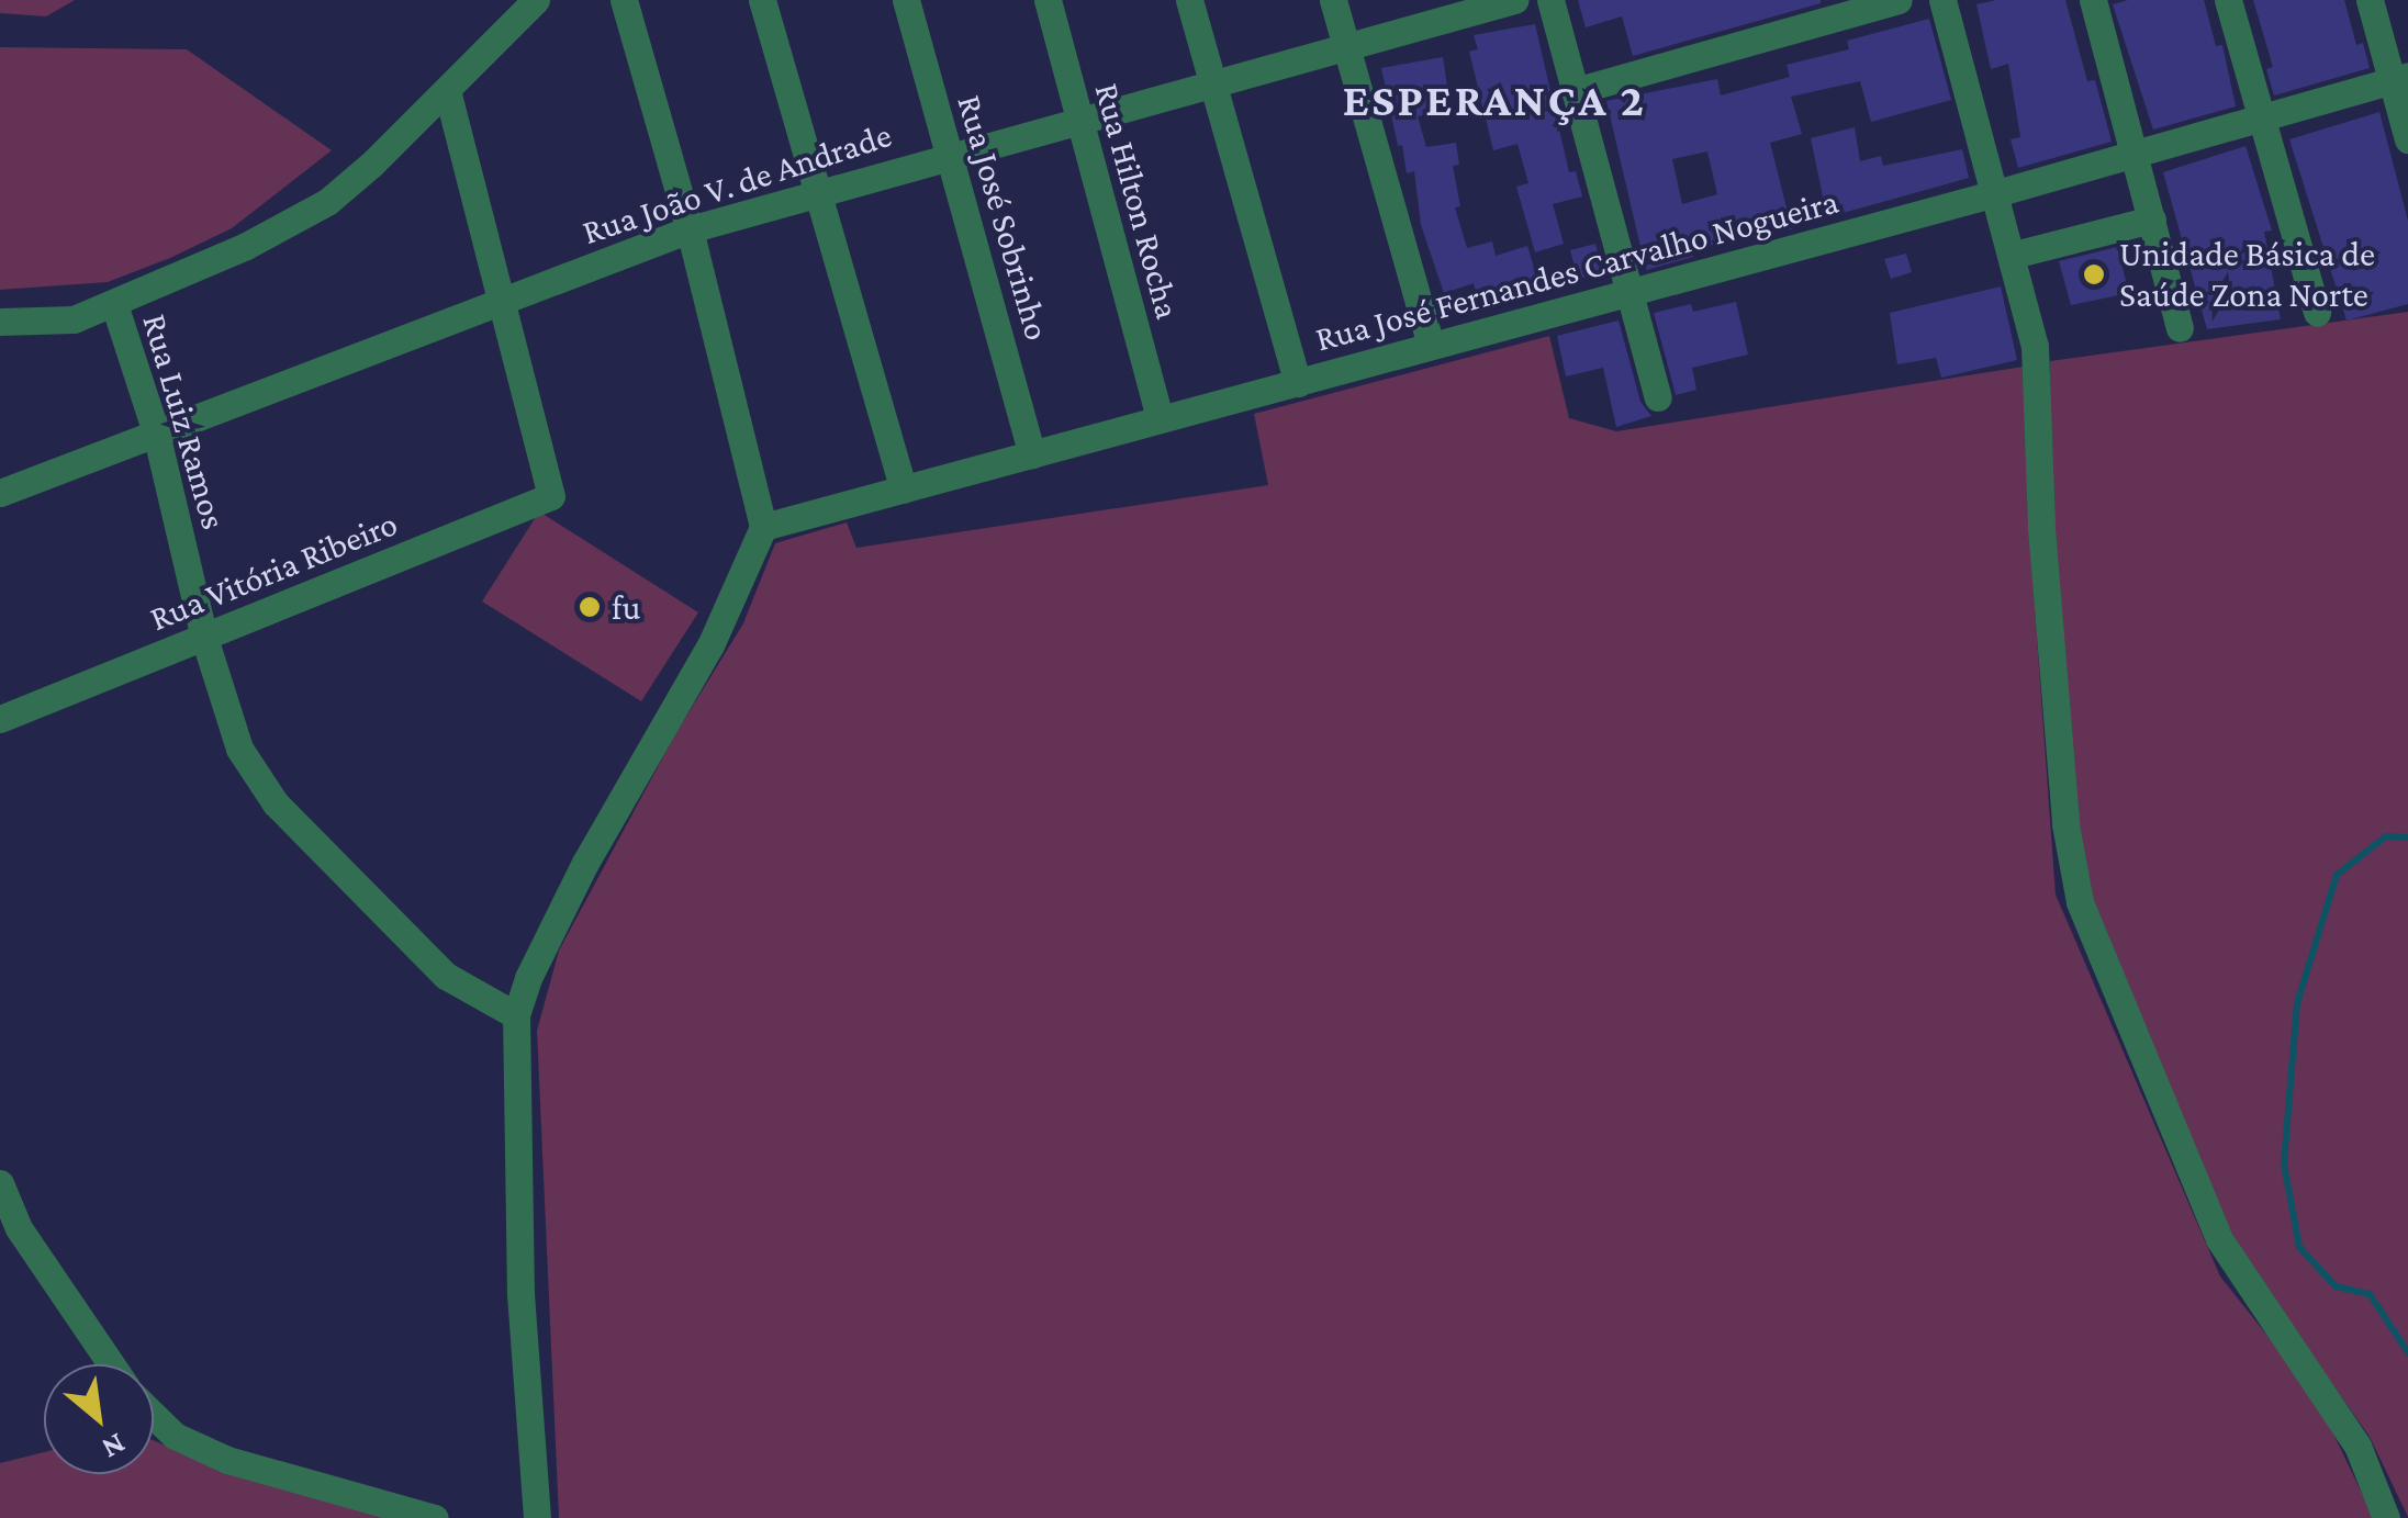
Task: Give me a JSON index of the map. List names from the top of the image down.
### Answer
{
  "streets": {
    "street": [
      "Rua João V. de Andrade",
      "Rua Hilton Rocha",
      "Rua José Sobrinho",
      "Rua José Fernandes Carvalho Nogueira",
      "Rua Luiz Ramos",
      "Rua Vitória Ribeiro"
    ]
  },
  "crossings": [
    ["Rua João V. de Andrade", "Rua Hilton Rocha"],
    ["Rua João V. de Andrade", "Rua José Sobrinho"],
    ["Rua João V. de Andrade", "Rua Luiz Ramos"],
    ["Rua João V. de Andrade", "Rua Vitória Ribeiro"],
    ["Rua Hilton Rocha", "Rua José Fernandes Carvalho Nogueira"],
    ["Rua José Sobrinho", "Rua José Fernandes Carvalho Nogueira"],
    ["Rua Luiz Ramos", "Rua Vitória Ribeiro"]
  ],
  "districts": ["ESPERANÇA 2"],
  "places": ["Unidade Básica de Saúde Zona Norte", "fu"],
  "north": "bottom right"
}
